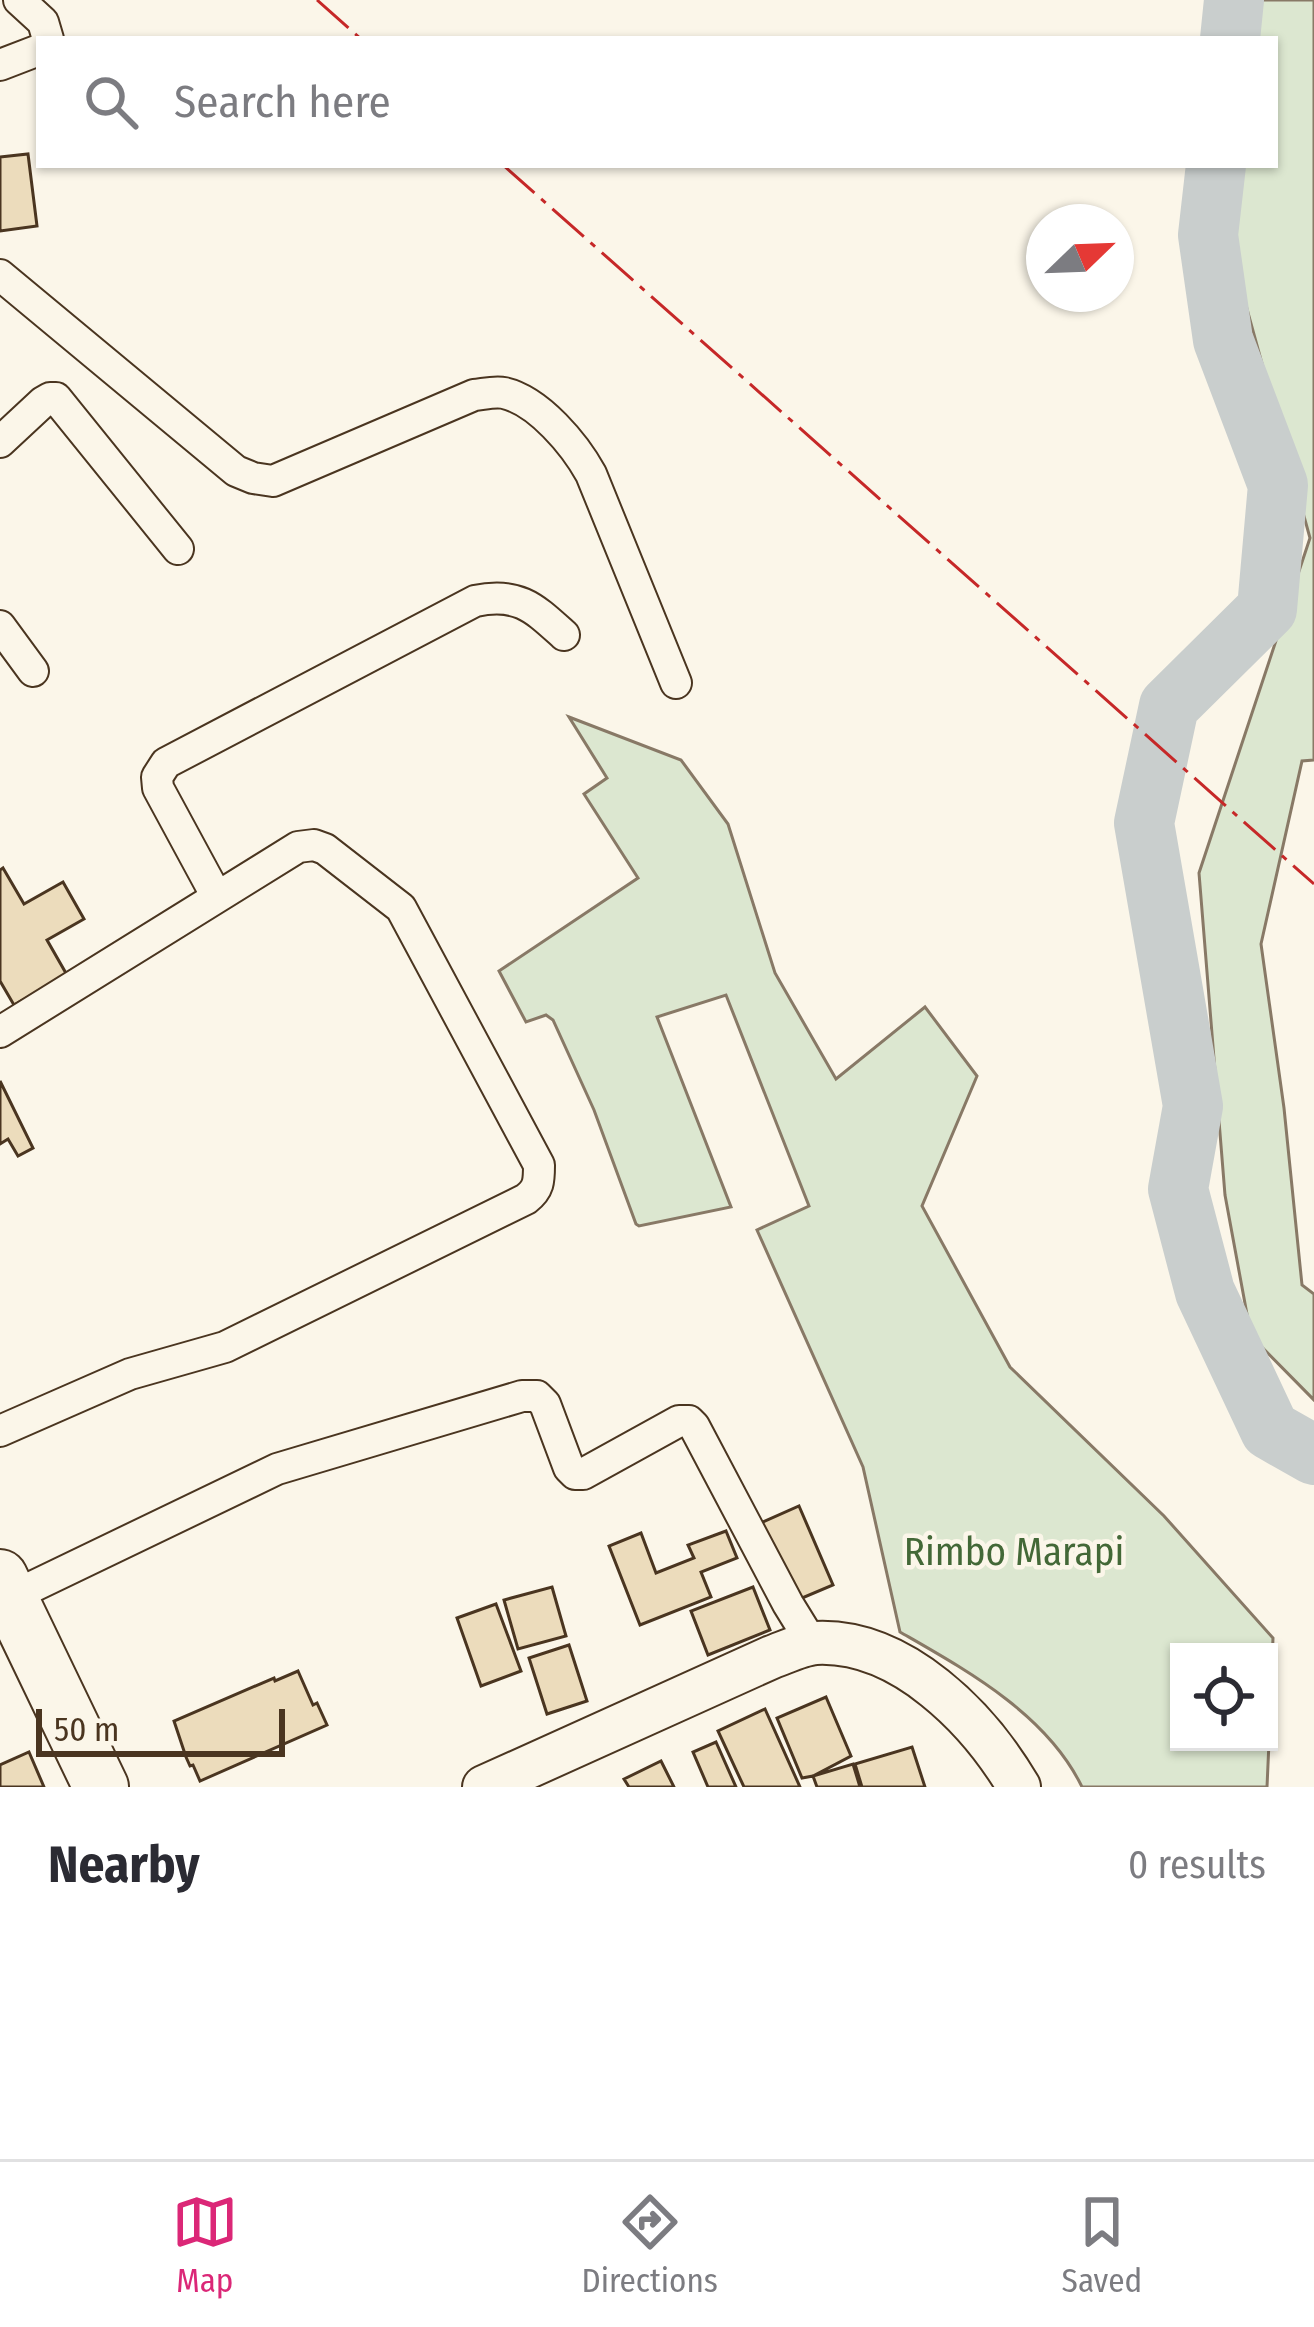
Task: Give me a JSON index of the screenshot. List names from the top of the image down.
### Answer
{
  "parks": ["Rimbo Marapi"],
  "scale_bar": "50 m",
  "north": "top right",
  "page": {
    "search": "Search here",
    "scale": "50 m",
    "heading": ["Nearby", "0 results"],
    "nav": ["Map", "Directions", "Saved"]
  }
}
